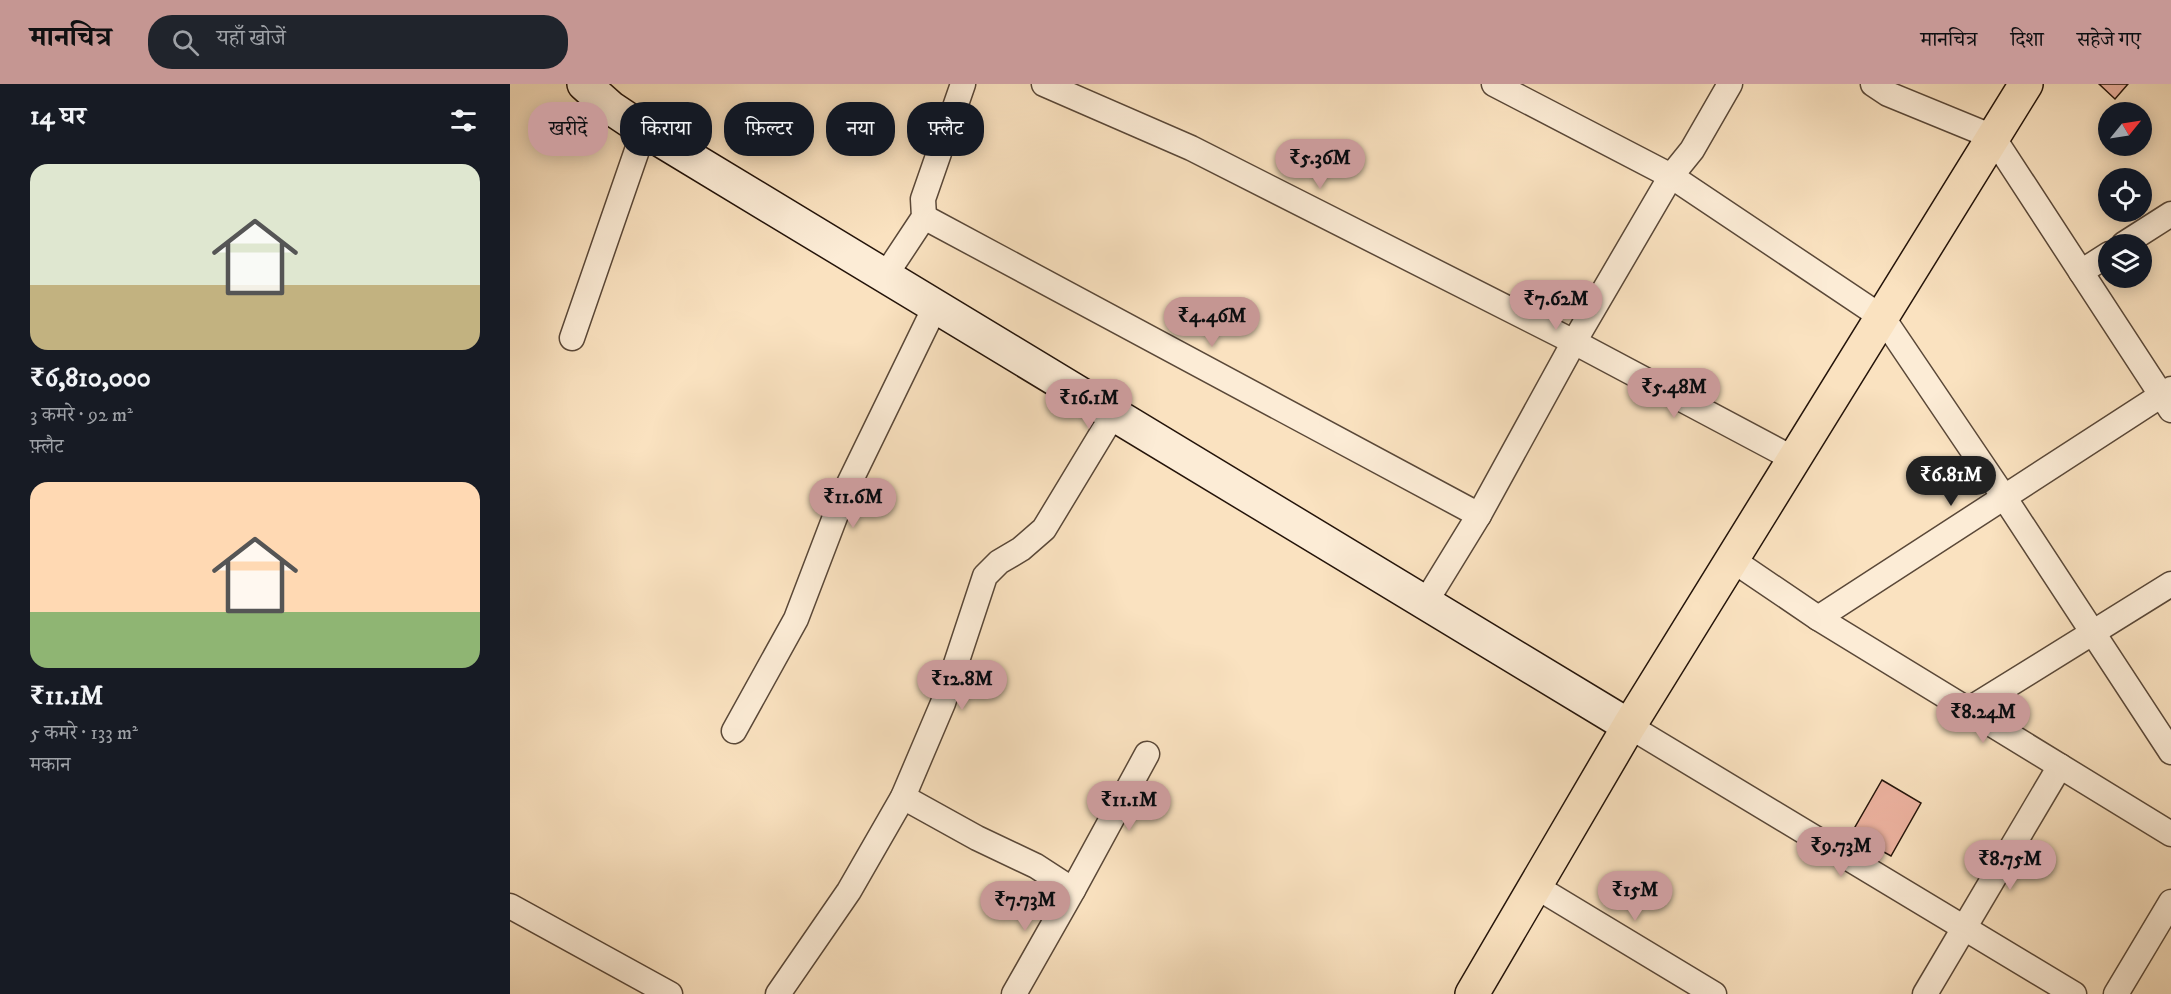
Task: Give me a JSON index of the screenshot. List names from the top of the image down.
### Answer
{
  "north": "top right",
  "page": {
    "header": "मानचित्र",
    "search": "यहाँ खोजें",
    "nav": ["मानचित्र", "दिशा", "सहेजे गए"],
    "heading": "14 घर",
    "chip": [
      "खरीदें",
      "किराया",
      "फ़िल्टर",
      "नया",
      "फ़्लैट"
    ],
    "price": [
      "₹5.36M",
      "₹7.62M",
      "₹4.46M",
      "₹5.48M",
      "₹16.1M",
      "₹6.81M",
      "₹11.6M",
      "₹12.8M",
      "₹8.24M",
      "₹11.1M",
      "₹9.73M",
      "₹8.75M",
      "₹15M",
      "₹7.73M"
    ],
    "list": [
      {
        "name": "₹6,810,000",
        "note": "3 कमरे · 92 m² · फ़्लैट"
      },
      {
        "name": "₹11.1M",
        "note": "5 कमरे · 133 m² · मकान"
      }
    ]
  }
}
